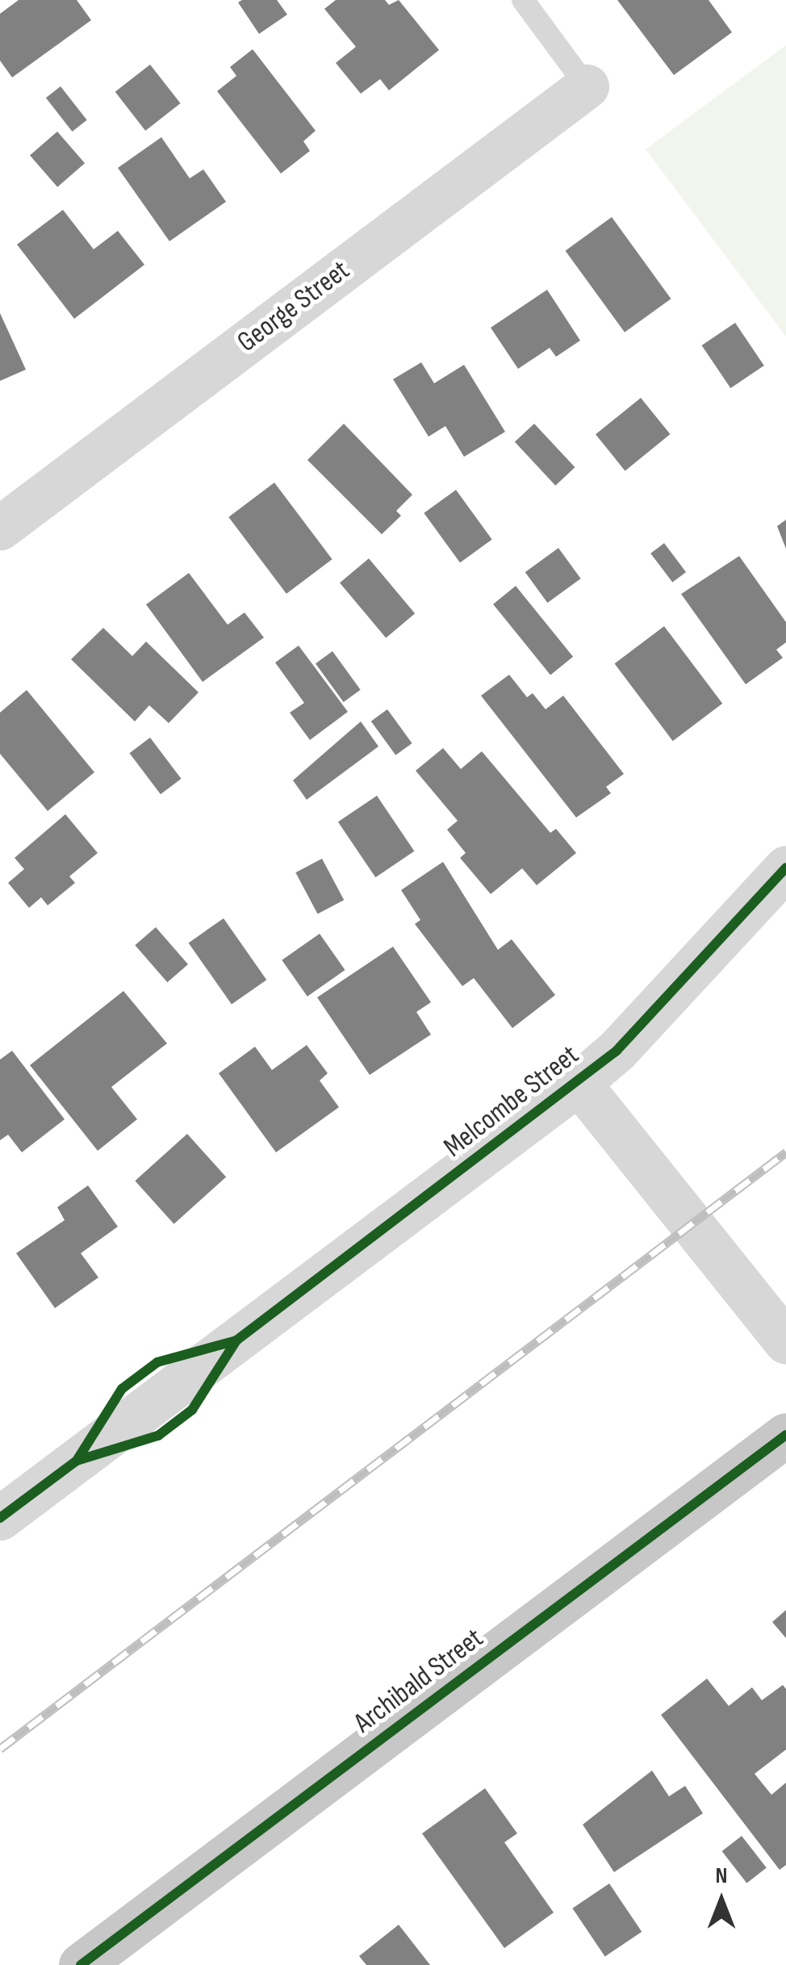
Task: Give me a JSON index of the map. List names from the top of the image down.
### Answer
{
  "streets": {
    "highway": ["Archibald Street"],
    "street": ["George Street", "Melcombe Street"]
  },
  "north": "top"
}
